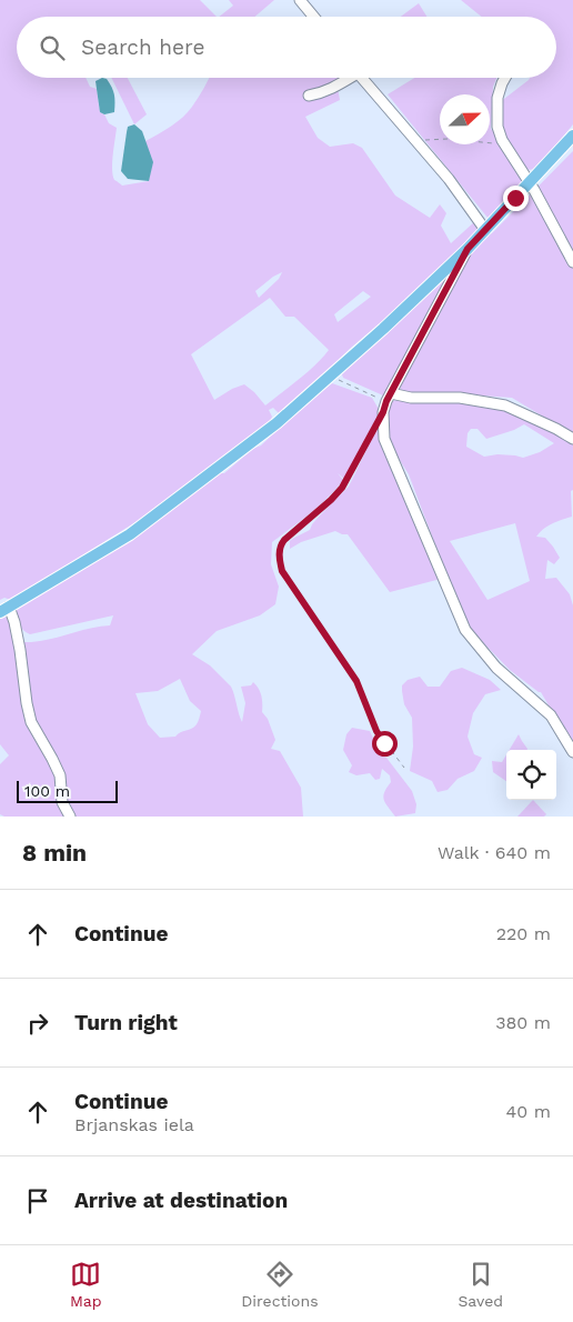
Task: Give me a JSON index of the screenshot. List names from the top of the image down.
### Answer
{
  "scale_bar": "100 m",
  "north": "right",
  "page": {
    "search": "Search here",
    "scale": "100 m",
    "heading": ["8 min", "Walk · 640 m"],
    "list": [
      ["Continue", "220 m"],
      ["Turn right", "380 m"],
      ["Continue", "Brjanskas iela", "40 m"],
      "Arrive at destination"
    ],
    "nav": ["Map", "Directions", "Saved"]
  }
}
